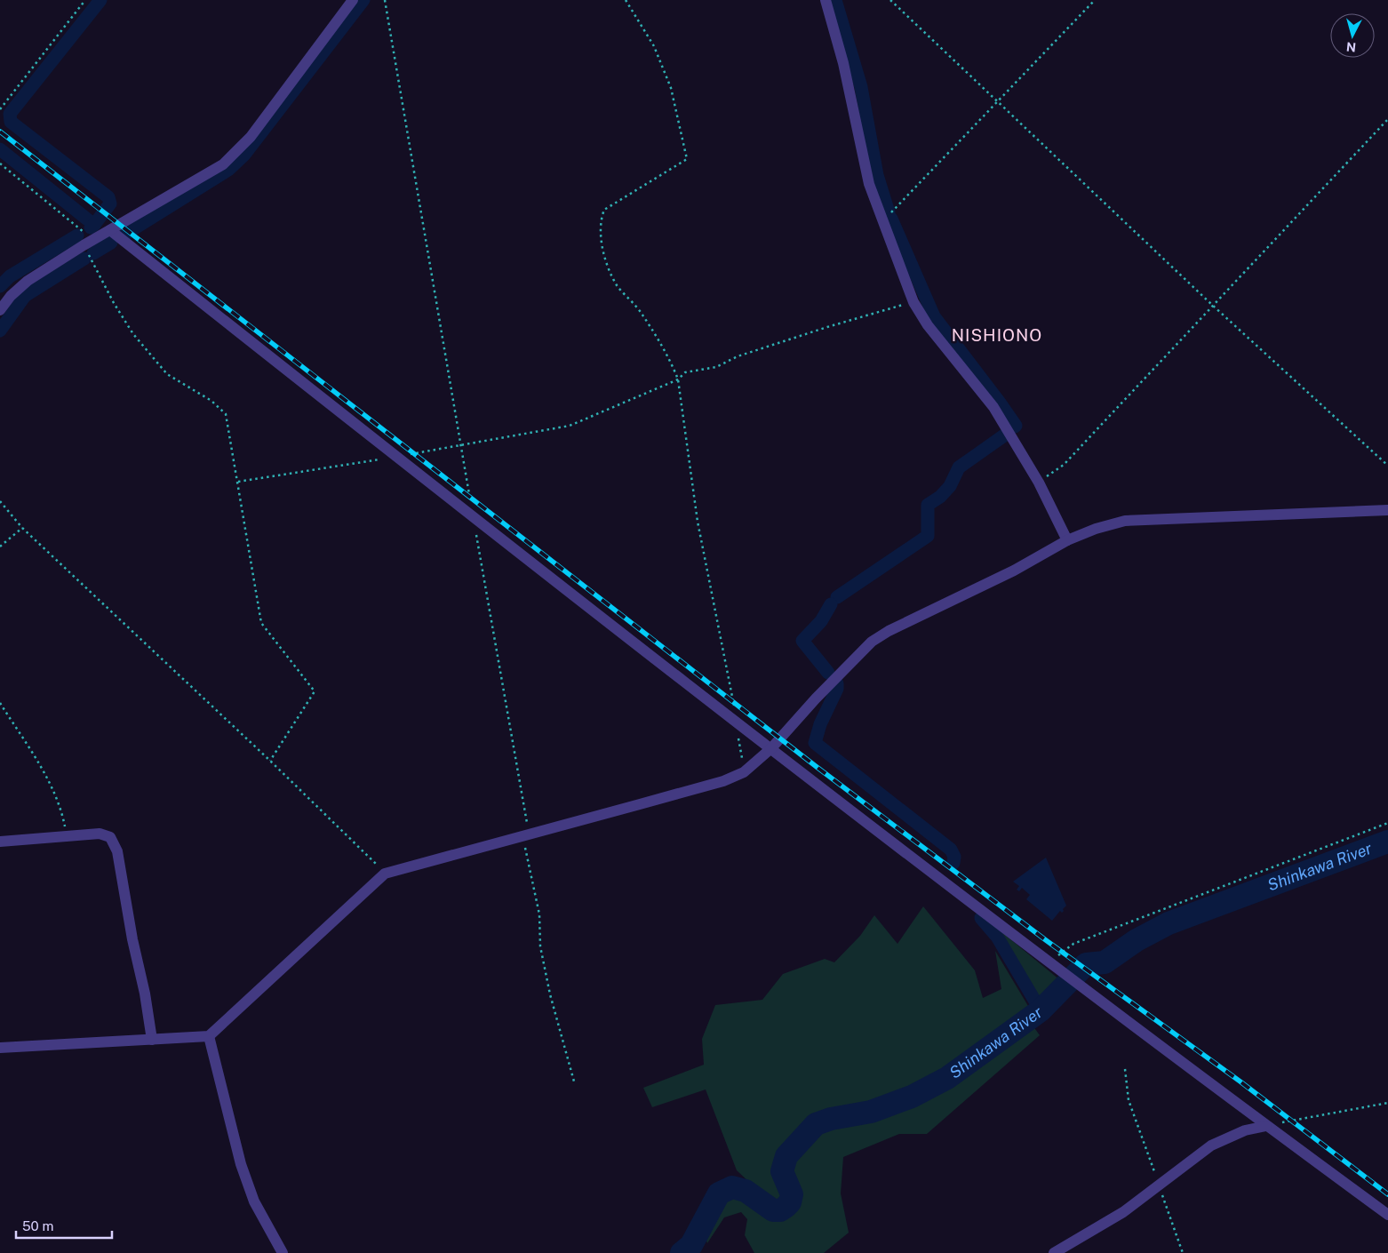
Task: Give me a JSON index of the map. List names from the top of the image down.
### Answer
{
  "districts": ["NISHIONO"],
  "water": ["Shinkawa River"],
  "scale_bar": "50 m",
  "north": "bottom"
}
